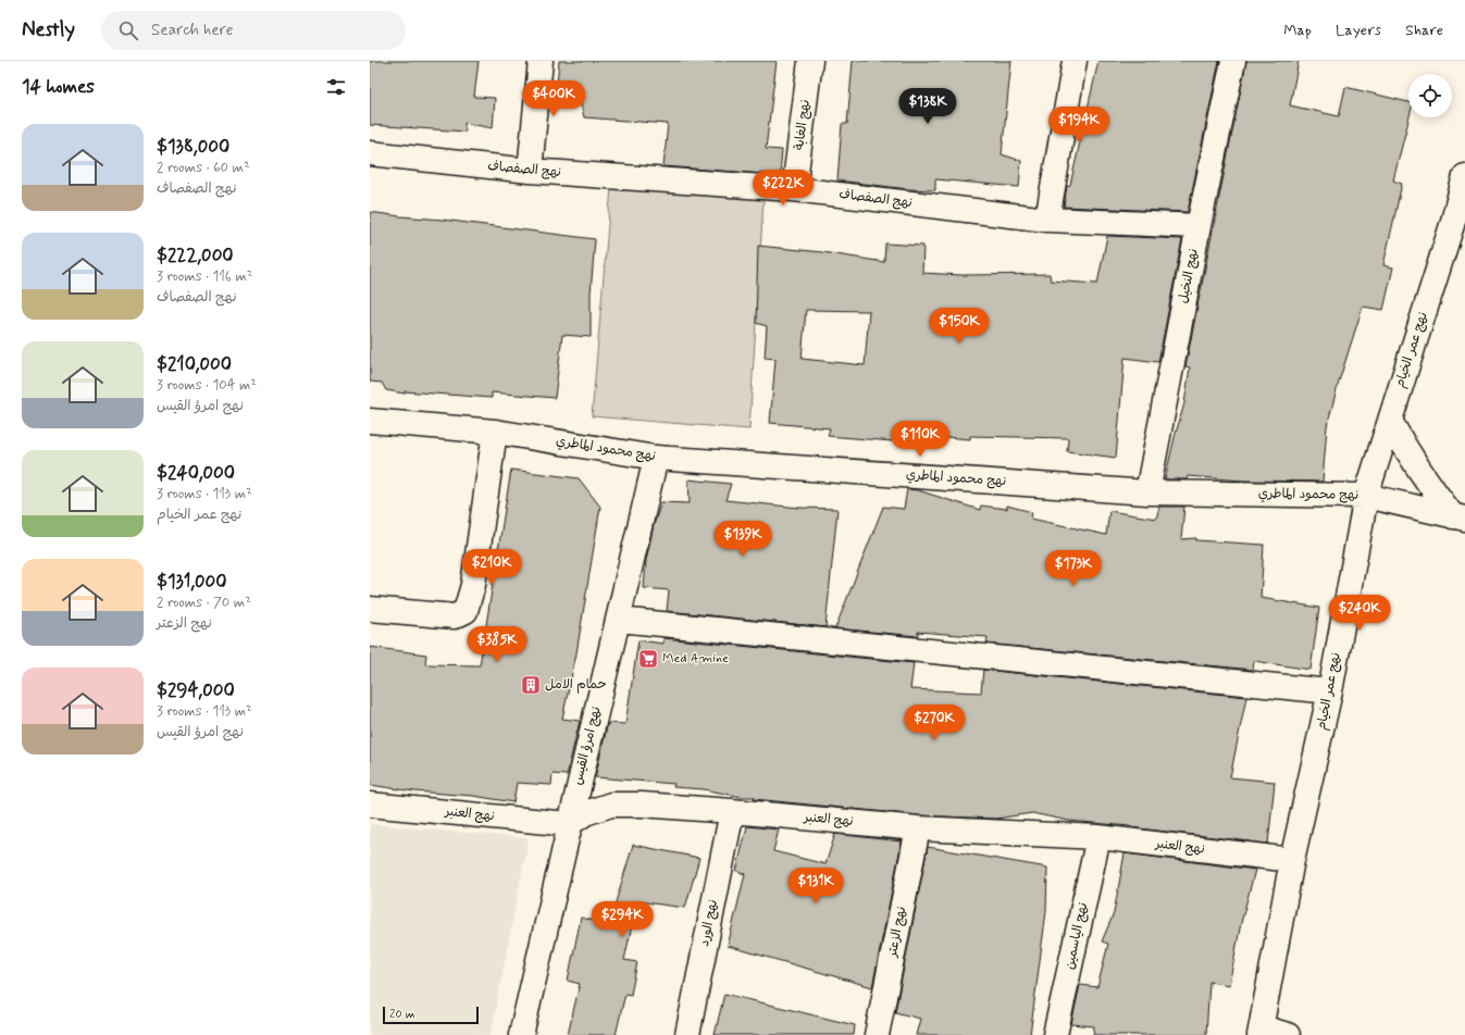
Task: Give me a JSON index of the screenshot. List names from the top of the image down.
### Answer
{
  "streets": {
    "street": [
      "نهج الغابة",
      "نهج الصفصاف",
      "نهج النخيل",
      "نهج عمر الخيام",
      "نهج محمود الماطري",
      "نهج امرؤ القيس",
      "نهج العنبر",
      "نهج الورد",
      "نهج الزعتر",
      "نهج الياسمين"
    ]
  },
  "crossings": [
    ["نهج الغابة", "نهج الصفصاف"],
    ["نهج الصفصاف", "نهج النخيل"],
    ["نهج النخيل", "نهج محمود الماطري"],
    ["نهج عمر الخيام", "نهج محمود الماطري"],
    ["نهج عمر الخيام", "نهج العنبر"],
    ["نهج محمود الماطري", "نهج امرؤ القيس"],
    ["نهج امرؤ القيس", "نهج العنبر"],
    ["نهج العنبر", "نهج الورد"],
    ["نهج العنبر", "نهج الزعتر"],
    ["نهج العنبر", "نهج الياسمين"]
  ],
  "places": {
    "supermarket": ["Med Amine"],
    "building": ["حمام الامل"]
  },
  "scale_bar": "20 m",
  "page": {
    "header": "Nestly",
    "search": "Search here",
    "nav": ["Map", "Layers", "Share"],
    "heading": "14 homes",
    "price": [
      "$400K",
      "$138K",
      "$194K",
      "$222K",
      "$150K",
      "$110K",
      "$139K",
      "$210K",
      "$173K",
      "$240K",
      "$385K",
      "$270K",
      "$131K",
      "$294K"
    ],
    "list": [
      {
        "name": "$138,000",
        "note": "2 rooms · 60 m² · نهج الصفصاف"
      },
      {
        "name": "$222,000",
        "note": "3 rooms · 116 m² · نهج الصفصاف"
      },
      {
        "name": "$210,000",
        "note": "3 rooms · 104 m² · نهج امرؤ القيس"
      },
      {
        "name": "$240,000",
        "note": "3 rooms · 113 m² · نهج عمر الخيام"
      },
      {
        "name": "$131,000",
        "note": "2 rooms · 70 m² · نهج الزعتر"
      },
      {
        "name": "$294,000",
        "note": "3 rooms · 113 m² · نهج امرؤ القيس"
      }
    ],
    "scale": "20 m"
  }
}
